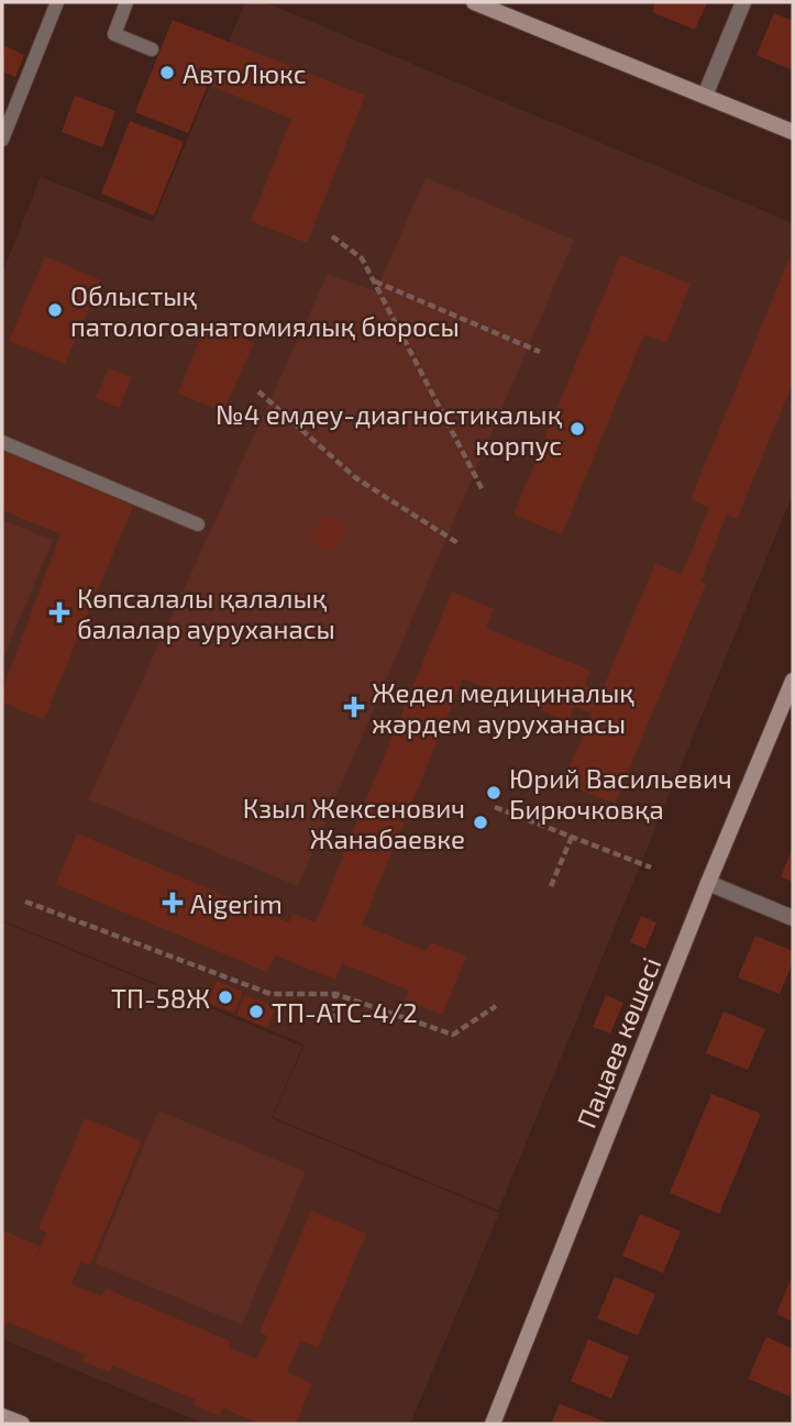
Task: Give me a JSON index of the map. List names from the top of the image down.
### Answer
{
  "streets": {
    "main road": ["Пацаев көшесі"]
  },
  "places": {
    "other": [
      "АвтоЛюкс",
      "Облыстық патологоанатомиялық бюросы",
      "№4 емдеу-диагностикалық корпус",
      "Юрий Васильевич Бирючковқа",
      "Кзыл Жексенович Жанабаевке",
      "ТП-58Ж",
      "ТП-АТС-4/2"
    ],
    "health": ["Көпсалалы қалалық балалар ауруханасы", "Жедел медициналық жәрдем ауруханасы", "Aigerim"]
  }
}
